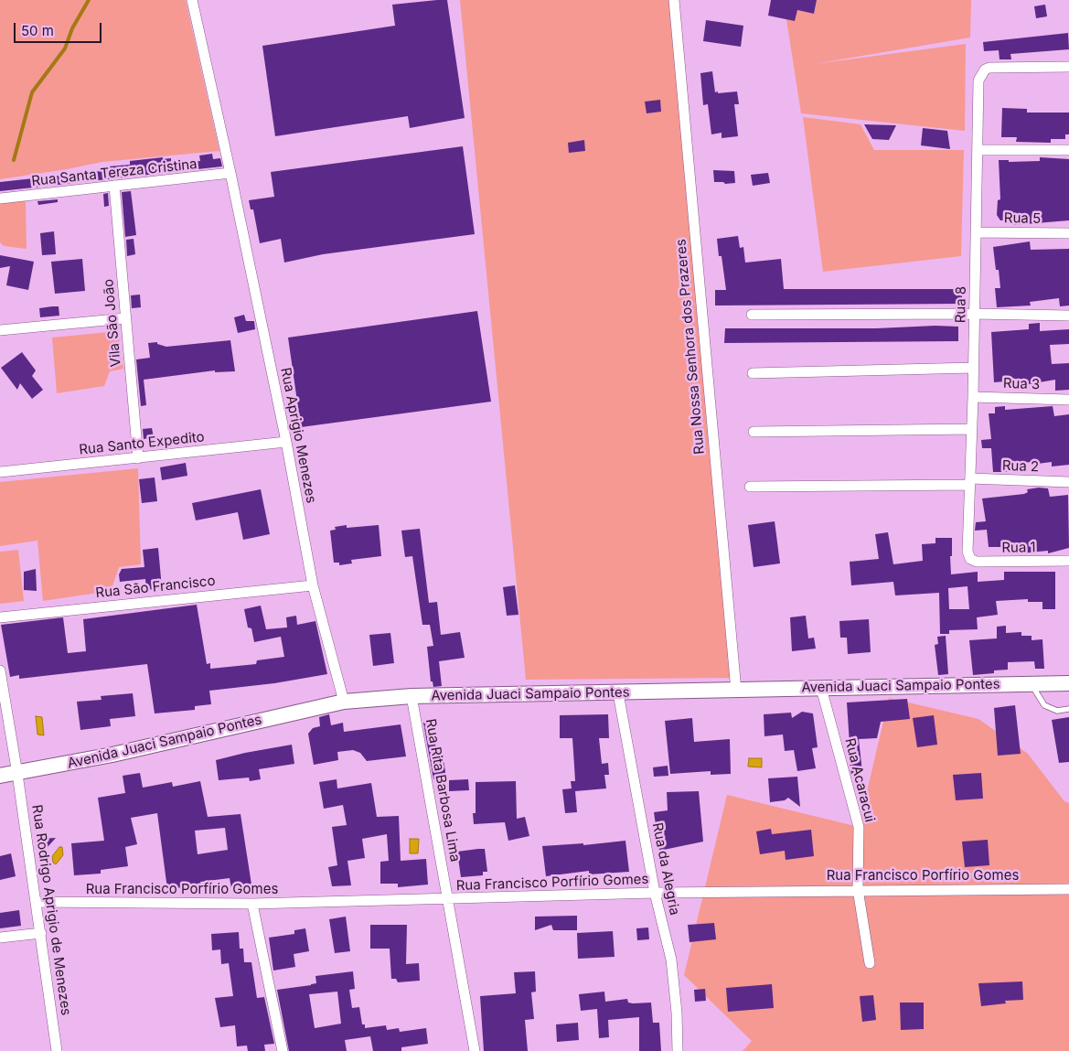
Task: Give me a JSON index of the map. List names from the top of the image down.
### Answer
{
  "streets": {
    "main road": ["Avenida Juaci Sampaio Pontes"],
    "street": [
      "Rua Santa Tereza Cristina",
      "Rua 5",
      "Rua 8",
      "Vila São João",
      "Rua Nossa Senhora dos Prazeres",
      "Rua 3",
      "Rua Aprigio Menezes",
      "Rua Santo Expedito",
      "Rua 2",
      "Rua 1",
      "Rua São Francisco",
      "Rua Acaracui",
      "Rua Rita Barbosa Lima",
      "Rua da Alegria",
      "Rua Francisco Porfírio Gomes",
      "Rua Rodrigo Aprigio de Menezes"
    ]
  },
  "crossings": [
    ["Rua Santa Tereza Cristina", "Vila São João"],
    ["Rua Santa Tereza Cristina", "Rua Aprigio Menezes"],
    ["Rua 5", "Rua 8"],
    ["Rua 8", "Rua 3"],
    ["Rua 8", "Rua 2"],
    ["Rua 8", "Rua 1"],
    ["Vila São João", "Rua Santo Expedito"],
    ["Rua Nossa Senhora dos Prazeres", "Avenida Juaci Sampaio Pontes"],
    ["Rua Aprigio Menezes", "Rua Santo Expedito"],
    ["Rua Aprigio Menezes", "Rua São Francisco"],
    ["Rua Aprigio Menezes", "Avenida Juaci Sampaio Pontes"],
    ["Avenida Juaci Sampaio Pontes", "Rua Acaracui"],
    ["Avenida Juaci Sampaio Pontes", "Rua Rita Barbosa Lima"],
    ["Avenida Juaci Sampaio Pontes", "Rua da Alegria"],
    ["Avenida Juaci Sampaio Pontes", "Rua Rodrigo Aprigio de Menezes"],
    ["Rua Acaracui", "Rua Francisco Porfírio Gomes"],
    ["Rua Rita Barbosa Lima", "Rua Francisco Porfírio Gomes"],
    ["Rua da Alegria", "Rua Francisco Porfírio Gomes"],
    ["Rua Francisco Porfírio Gomes", "Rua Rodrigo Aprigio de Menezes"]
  ],
  "scale_bar": "50 m"
}
